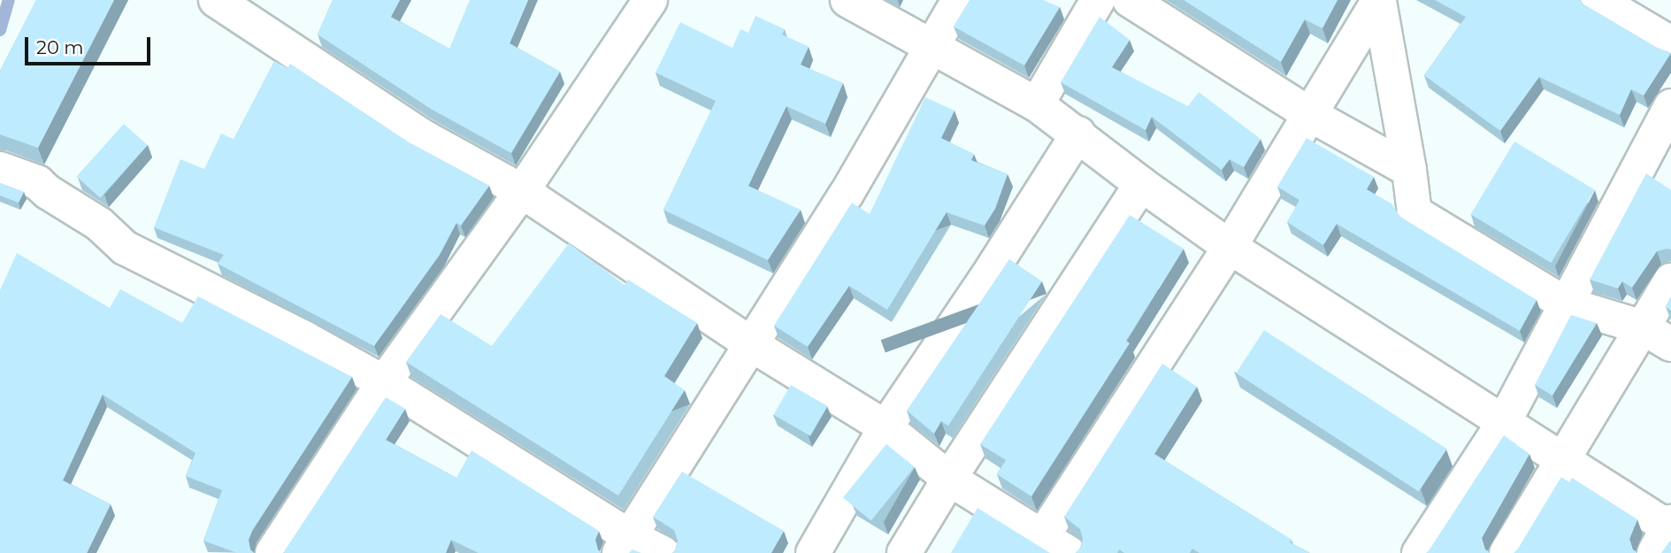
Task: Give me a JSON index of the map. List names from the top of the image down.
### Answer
{
  "scale_bar": "20 m"
}
